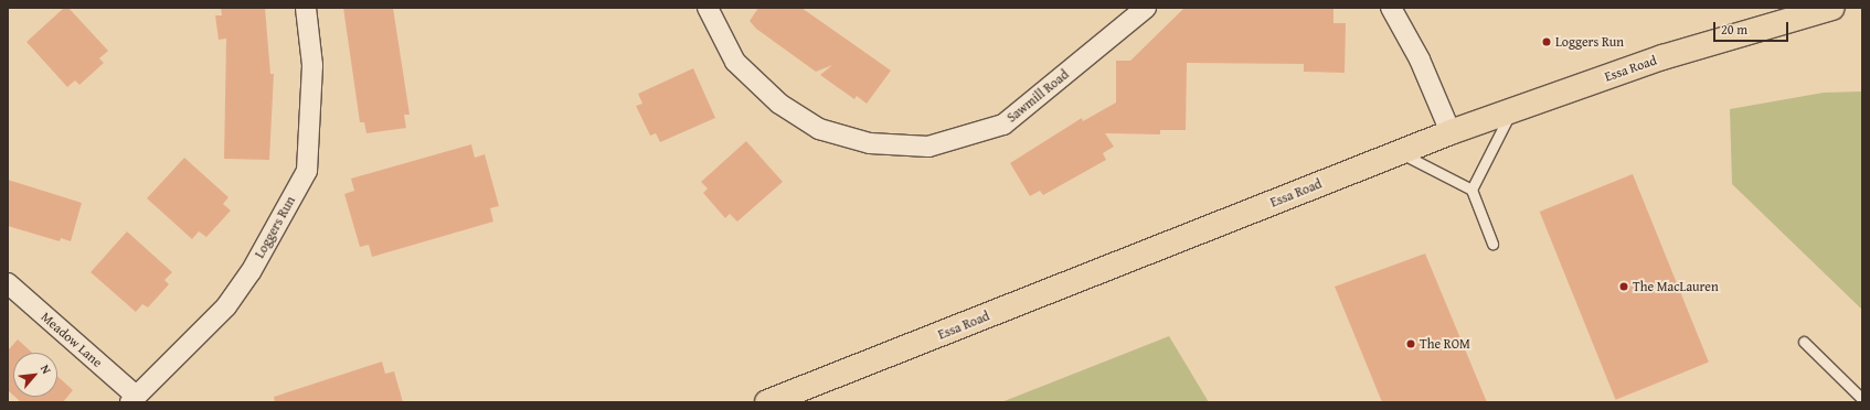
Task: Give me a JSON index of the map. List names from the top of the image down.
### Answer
{
  "streets": {
    "main road": ["Essa Road"],
    "street": ["Sawmill Road", "Loggers Run", "Meadow Lane"]
  },
  "crossings": [
    ["Loggers Run", "Meadow Lane"]
  ],
  "places": ["Loggers Run", "The MacLauren", "The ROM"],
  "scale_bar": "20 m",
  "north": "top right"
}
